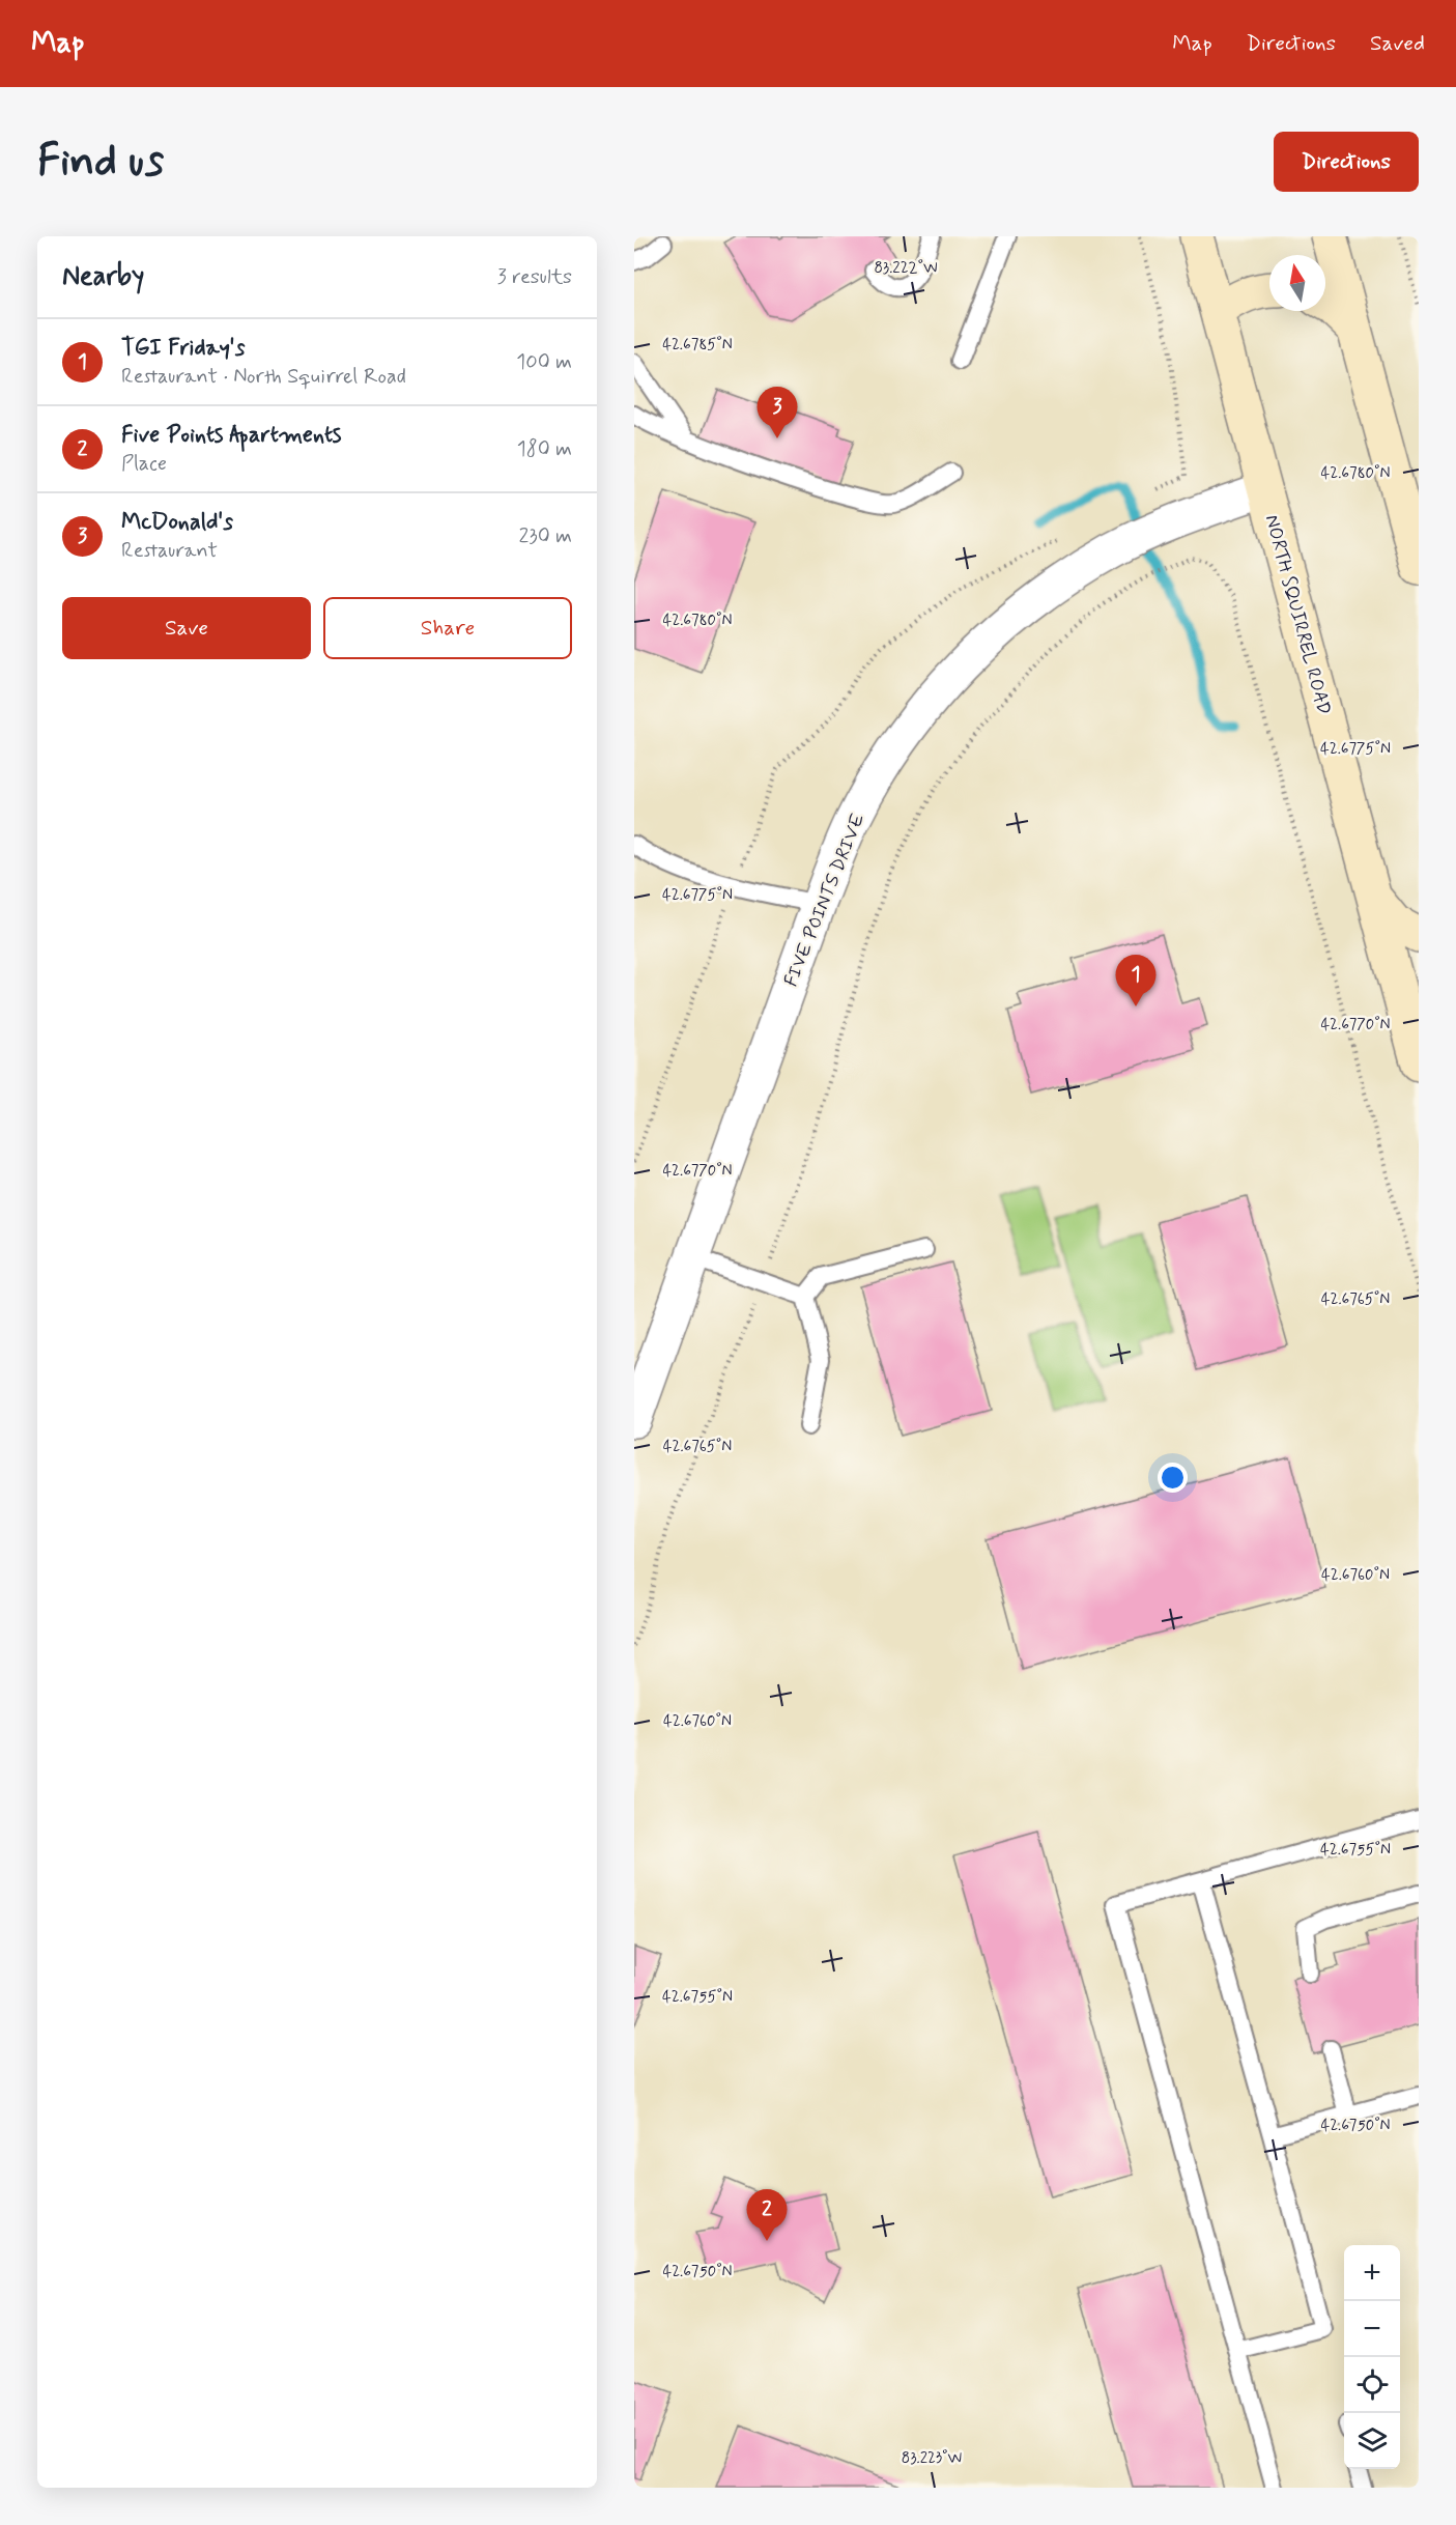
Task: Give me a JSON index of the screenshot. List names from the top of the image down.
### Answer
{
  "streets": {
    "main road": ["NORTH SQUIRREL ROAD"],
    "street": ["FIVE POINTS DRIVE"]
  },
  "crossings": [
    ["NORTH SQUIRREL ROAD", "FIVE POINTS DRIVE"]
  ],
  "north": "top",
  "page": {
    "header": "Map",
    "nav": ["Map", "Directions", "Saved"],
    "buttons": [
      "Directions",
      ["Save", "Share"]
    ],
    "title": "Find us",
    "heading": ["Nearby", "3 results"],
    "list": [
      {
        "mark": "1",
        "name": "TGI Friday's",
        "note": "Restaurant · North Squirrel Road",
        "value": "100 m"
      },
      {
        "mark": "2",
        "name": "Five Points Apartments",
        "note": "Place",
        "value": "180 m"
      },
      {
        "mark": "3",
        "name": "McDonald's",
        "note": "Restaurant",
        "value": "230 m"
      }
    ],
    "pins": ["3", "1", "2"],
    "map_buttons": ["+", "−"]
  },
  "coordinates": [
    "83.222°W",
    "42.6785°N",
    "42.6780°N",
    "42.6775°N",
    "42.6770°N",
    "42.6765°N",
    "42.6760°N",
    "42.6755°N",
    "42.6750°N",
    "83.223°W"
  ]
}
